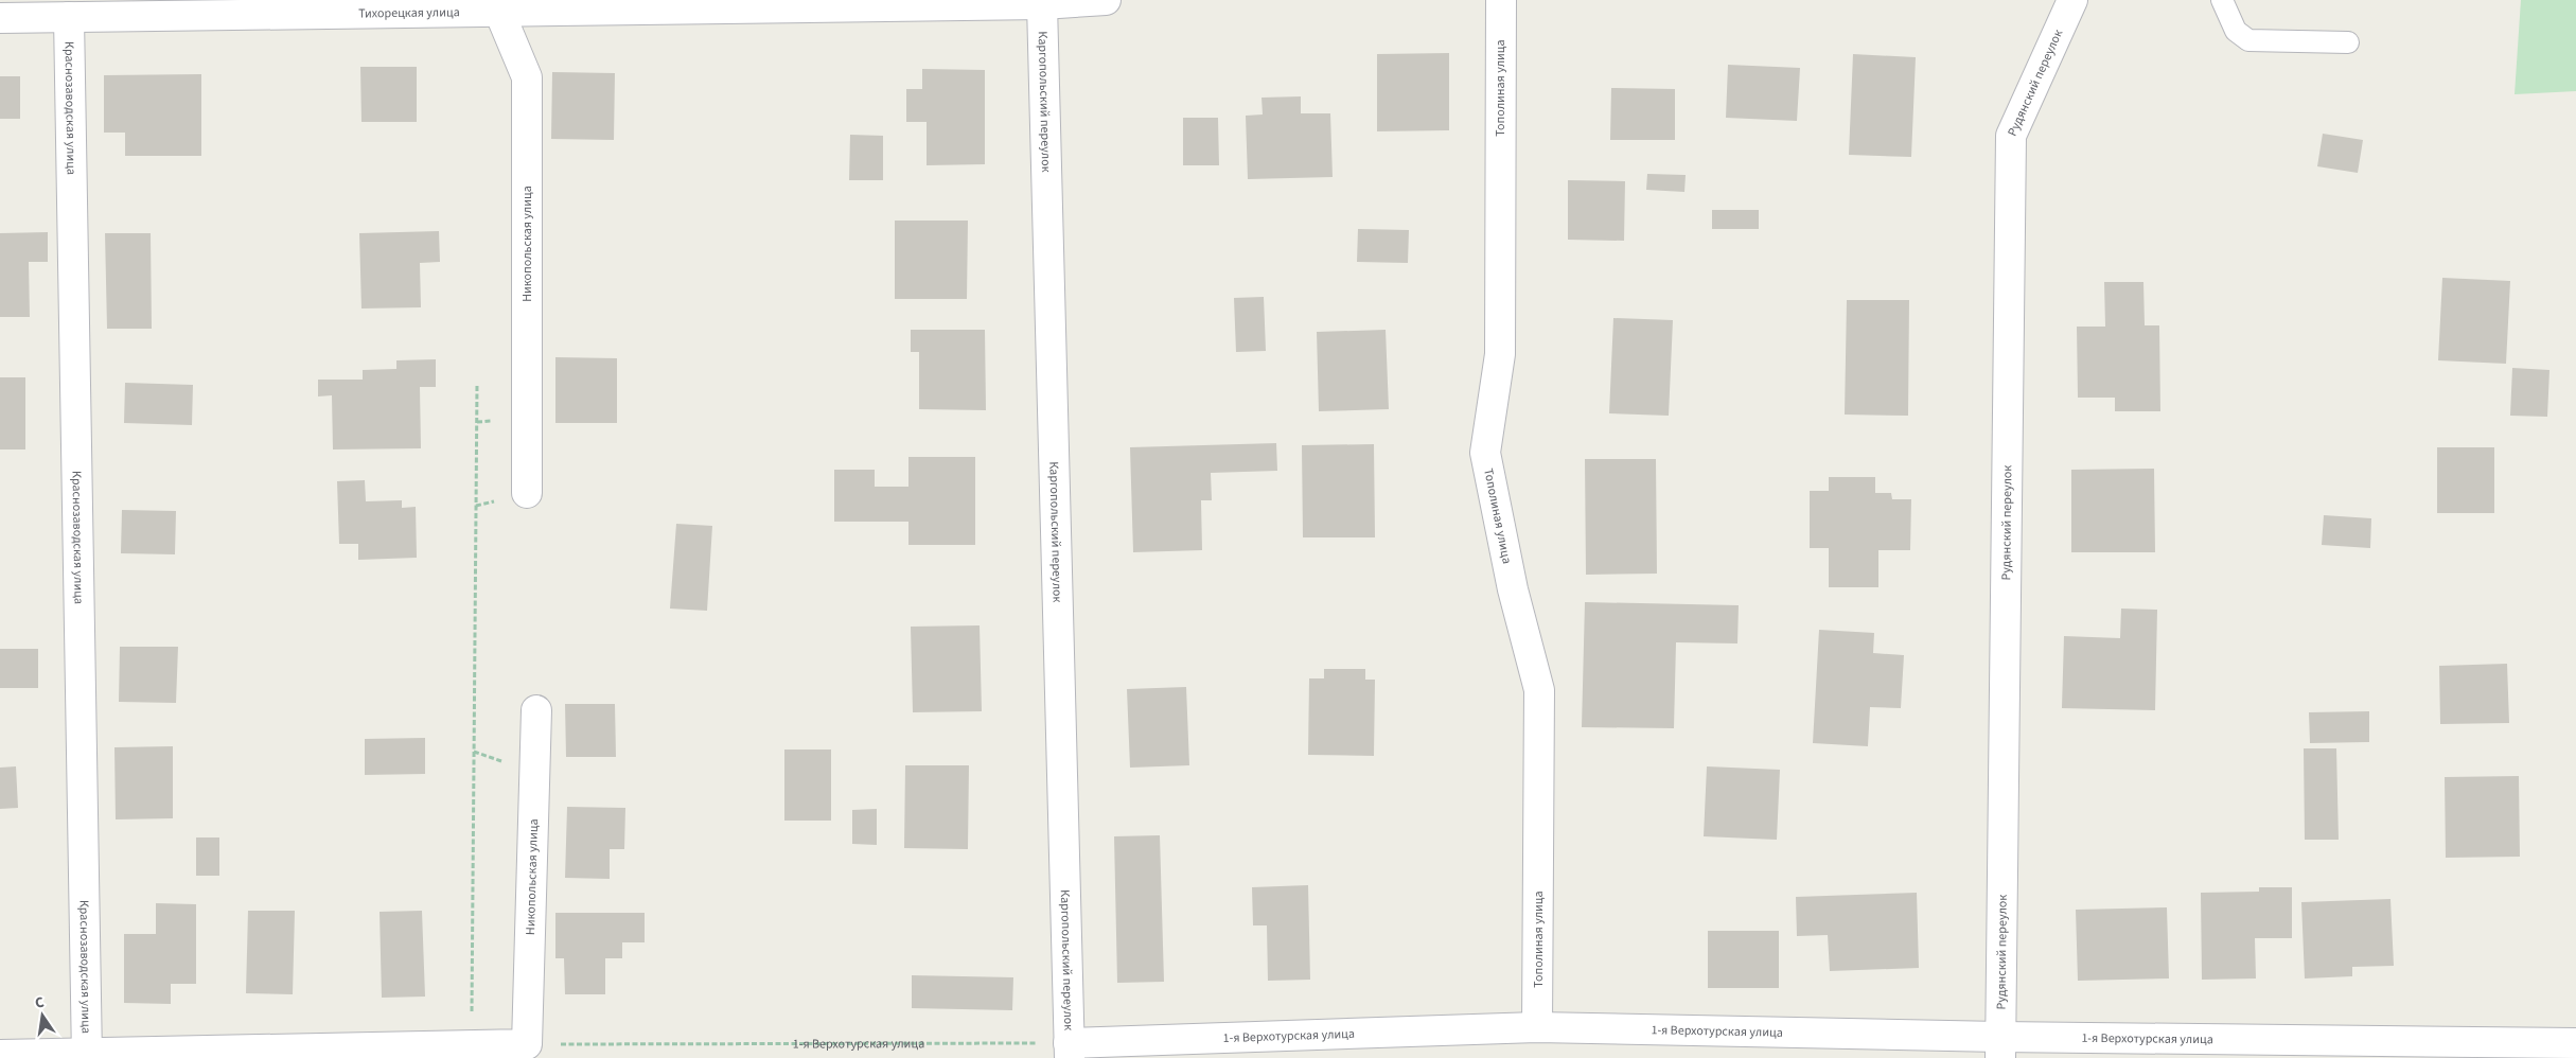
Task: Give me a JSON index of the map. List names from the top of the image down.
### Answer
{
  "streets": {
    "street": [
      "Тихорецкая улица",
      "Рудянский переулок",
      "Тополиная улица",
      "Каргопольский переулок",
      "Краснозаводская улица",
      "Никопольская улица",
      "1-я Верхотурская улица"
    ]
  },
  "crossings": [
    ["Тихорецкая улица", "Каргопольский переулок"],
    ["Тихорецкая улица", "Краснозаводская улица"],
    ["Тихорецкая улица", "Никопольская улица"],
    ["Рудянский переулок", "1-я Верхотурская улица"],
    ["Тополиная улица", "1-я Верхотурская улица"],
    ["Каргопольский переулок", "1-я Верхотурская улица"],
    ["Никопольская улица", "1-я Верхотурская улица"]
  ],
  "north": "top"
}
